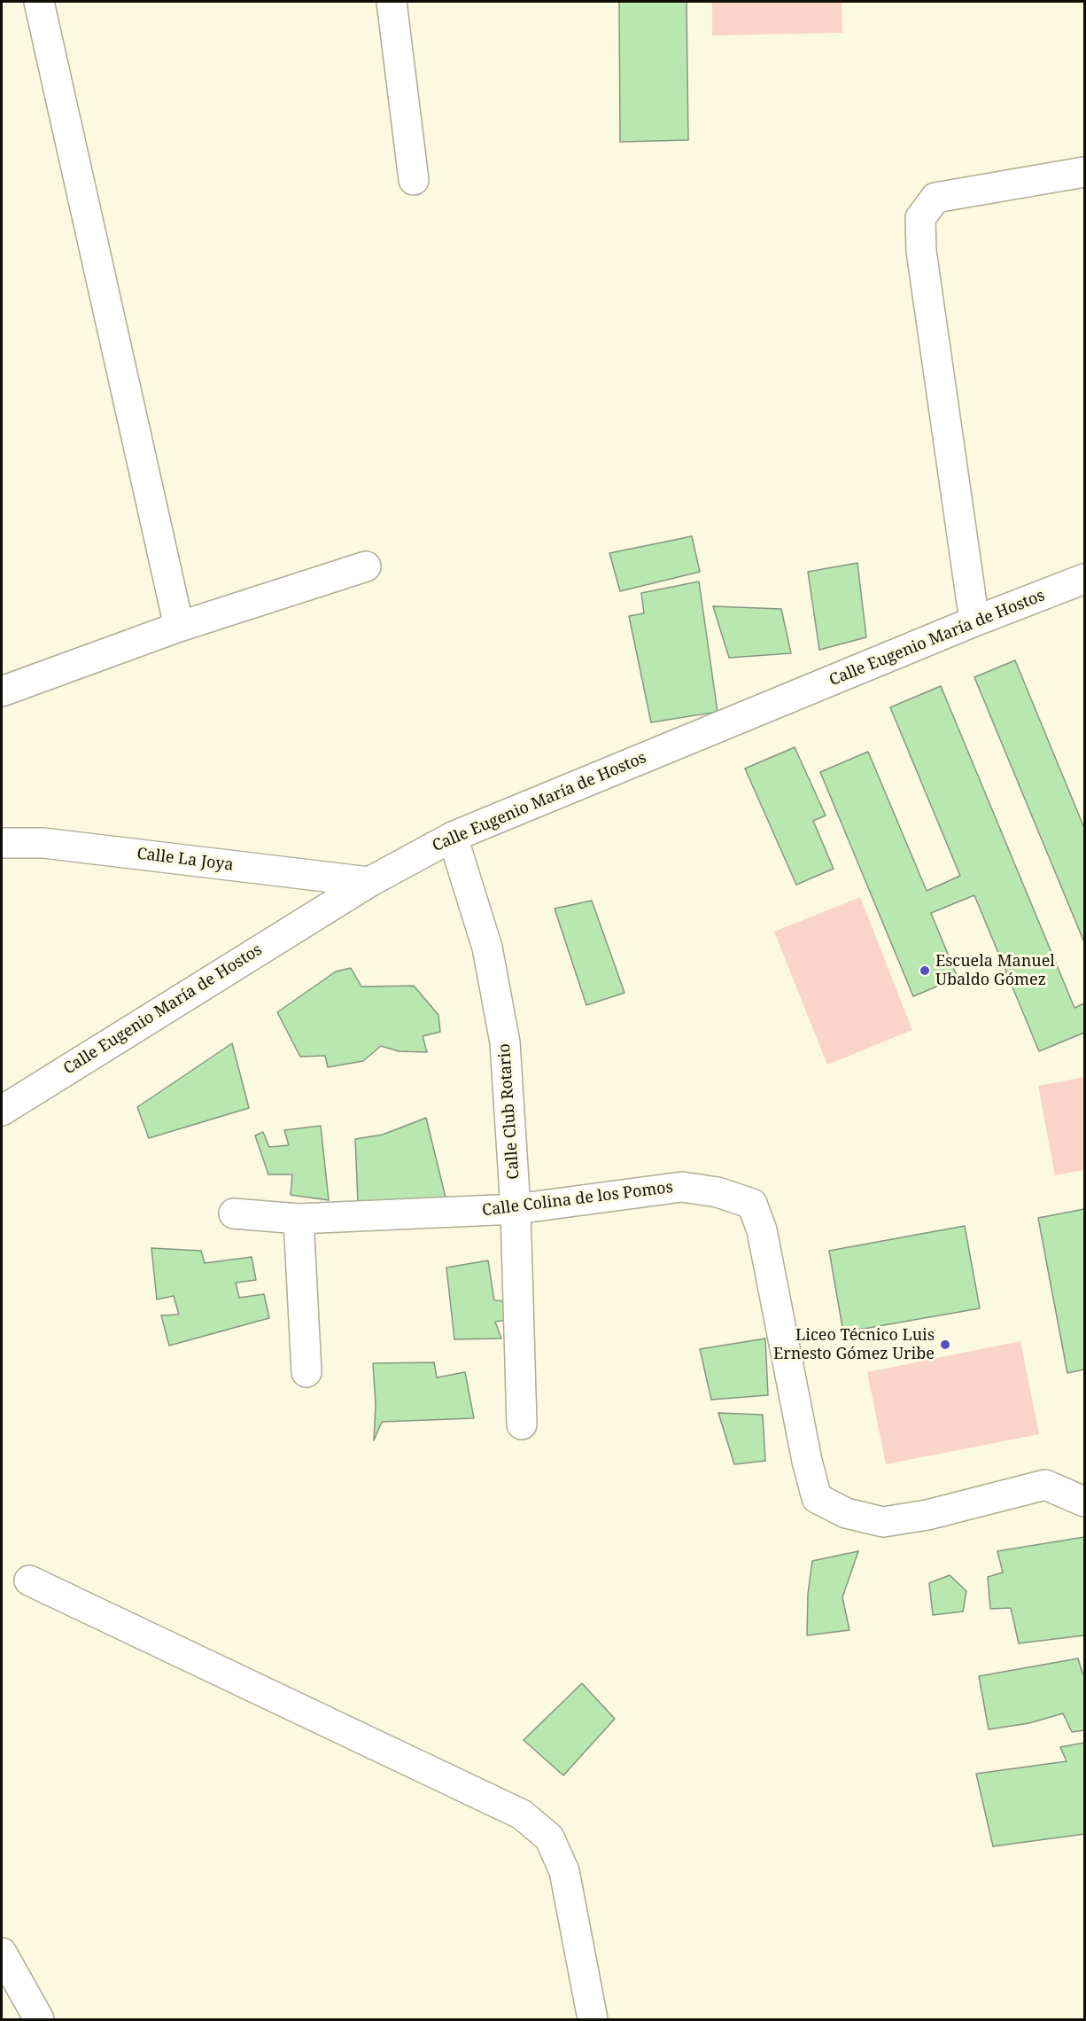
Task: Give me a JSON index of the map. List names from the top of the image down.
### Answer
{
  "streets": {
    "street": [
      "Calle Eugenio María de Hostos",
      "Calle La Joya",
      "Calle Club Rotario",
      "Calle Colina de los Pomos"
    ]
  },
  "crossings": [
    ["Calle Eugenio María de Hostos", "Calle La Joya"],
    ["Calle Eugenio María de Hostos", "Calle Club Rotario"],
    ["Calle Club Rotario", "Calle Colina de los Pomos"]
  ],
  "places": ["Escuela Manuel Ubaldo Gómez", "Liceo Técnico Luis Ernesto Gómez Uribe"]
}
